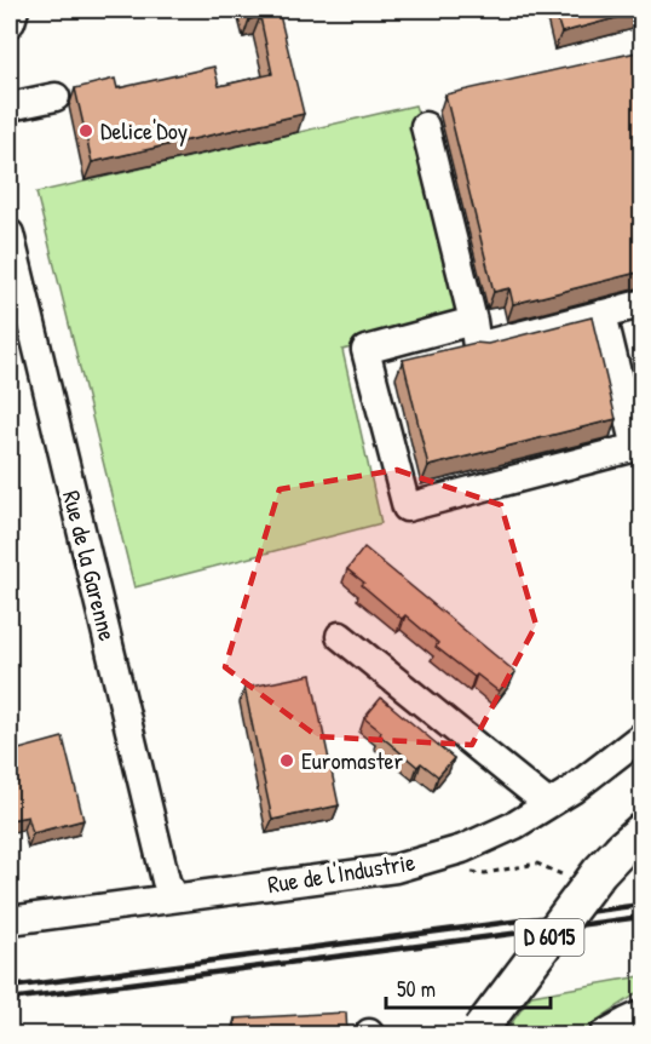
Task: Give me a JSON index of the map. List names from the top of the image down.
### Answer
{
  "streets": {
    "main road": ["D 6015"],
    "street": ["Rue de la Garenne", "Rue de l'Industrie"]
  },
  "crossings": [
    ["Rue de la Garenne", "Rue de l'Industrie"]
  ],
  "places": ["Delice'Doy", "Euromaster"],
  "scale_bar": "50 m"
}
